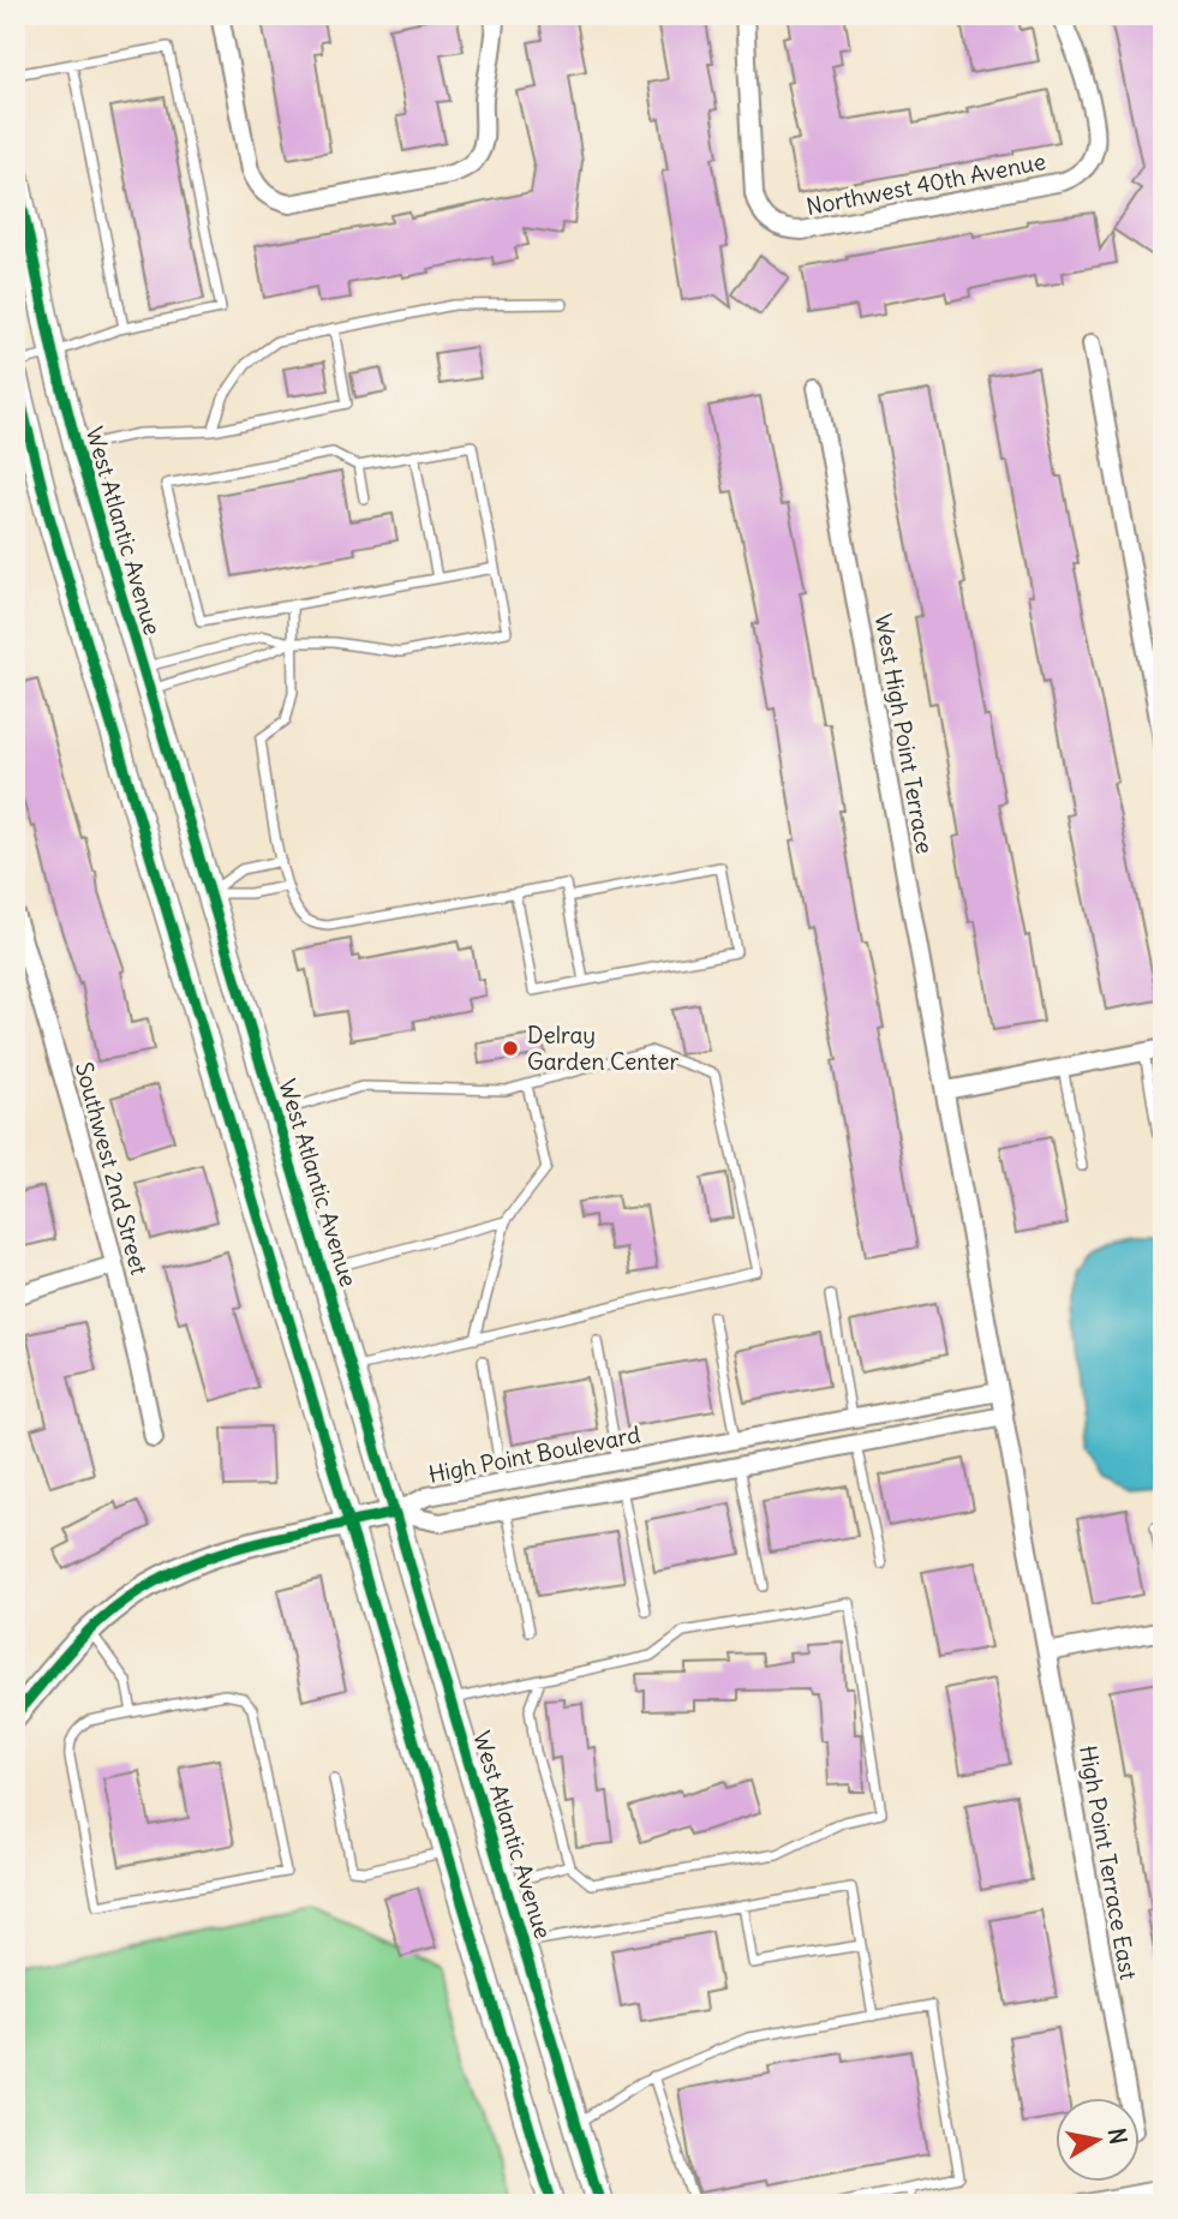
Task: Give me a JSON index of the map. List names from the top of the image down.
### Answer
{
  "streets": {
    "main road": ["West Atlantic Avenue"],
    "street": [
      "Northwest 40th Avenue",
      "West High Point Terrace",
      "Southwest 2nd Street",
      "High Point Boulevard",
      "High Point Terrace East"
    ]
  },
  "crossings": [
    ["West Atlantic Avenue", "High Point Boulevard"]
  ],
  "places": ["Delray Garden Center"],
  "north": "right"
}
